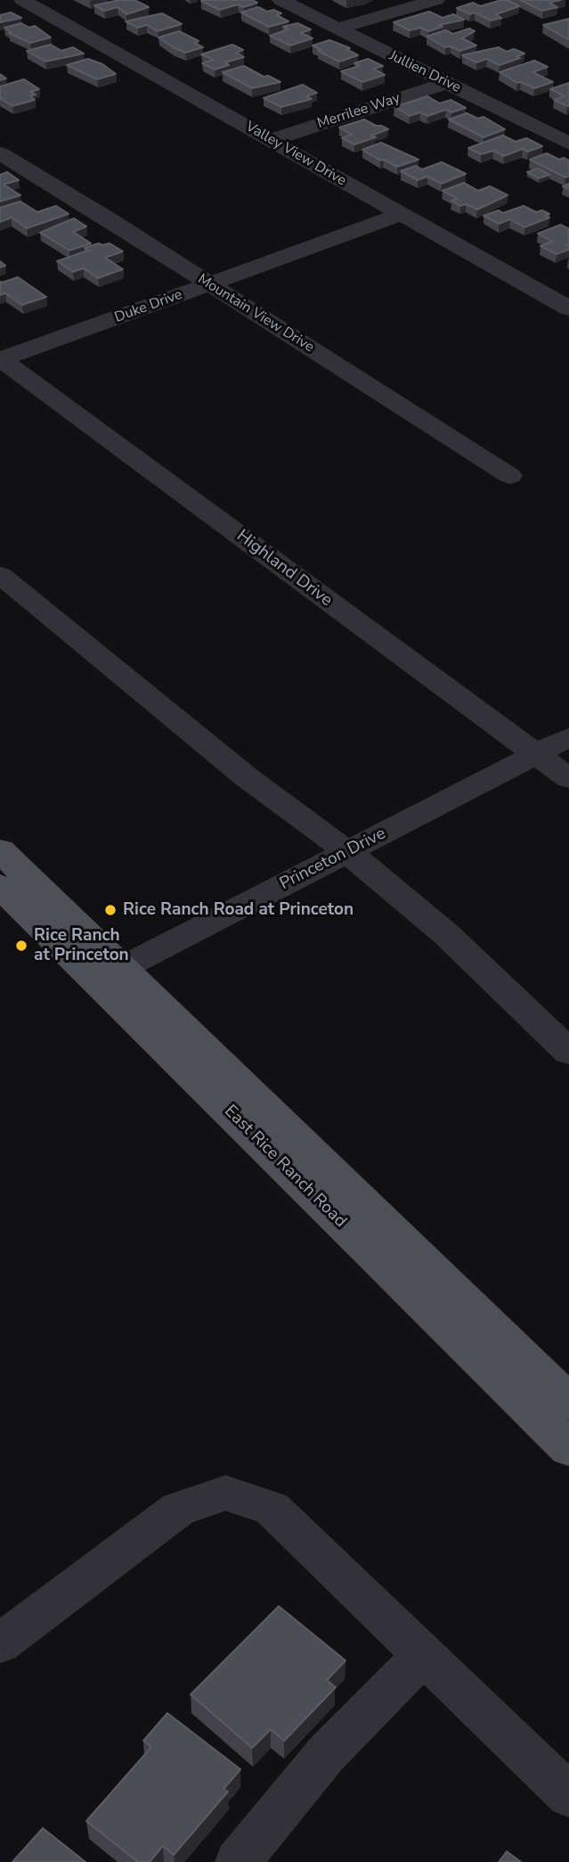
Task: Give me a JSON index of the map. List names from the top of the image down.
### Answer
{
  "streets": {
    "main road": ["East Rice Ranch Road"],
    "street": [
      "Jullien Drive",
      "Merrilee Way",
      "Valley View Drive",
      "Duke Drive",
      "Mountain View Drive",
      "Highland Drive",
      "Princeton Drive"
    ]
  },
  "crossings": [
    ["Jullien Drive", "Merrilee Way"],
    ["Merrilee Way", "Valley View Drive"],
    ["Valley View Drive", "Duke Drive"],
    ["Duke Drive", "Mountain View Drive"],
    ["Duke Drive", "Highland Drive"],
    ["Highland Drive", "Princeton Drive"],
    ["Princeton Drive", "East Rice Ranch Road"]
  ],
  "places": ["Rice Ranch Road at Princeton", "Rice Ranch at Princeton"]
}
